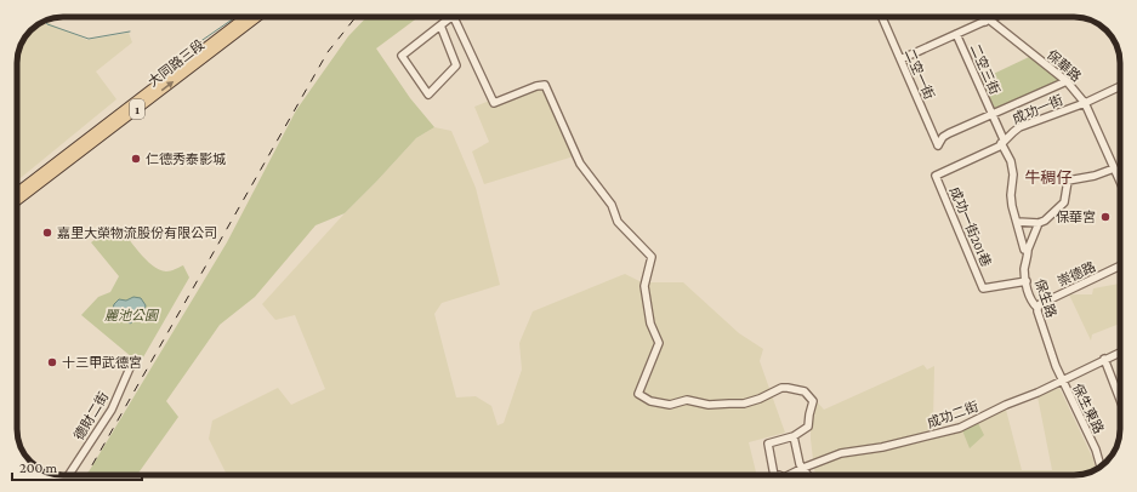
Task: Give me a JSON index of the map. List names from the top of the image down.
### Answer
{
  "streets": {
    "main road": ["大同路三段", "1"],
    "street": [
      "保華路",
      "二空三街",
      "二空一街",
      "成功一街",
      "成功一街201巷",
      "崇德路",
      "保生路",
      "保生東路",
      "成功二街",
      "德財二街"
    ]
  },
  "crossings": [
    ["保華路", "成功一街"],
    ["二空三街", "二空一街"],
    ["二空三街", "成功一街"],
    ["成功一街", "成功一街201巷"],
    ["成功一街201巷", "保生路"],
    ["崇德路", "保生路"],
    ["保生路", "保生東路"],
    ["保生路", "成功二街"],
    ["保生東路", "成功二街"]
  ],
  "districts": ["牛稠仔"],
  "parks": ["麗池公園"],
  "places": [
    "仁德秀泰影城",
    "保華宮",
    "嘉里大榮物流股份有限公司",
    "十三甲武德宮"
  ],
  "scale_bar": "200 m"
}
